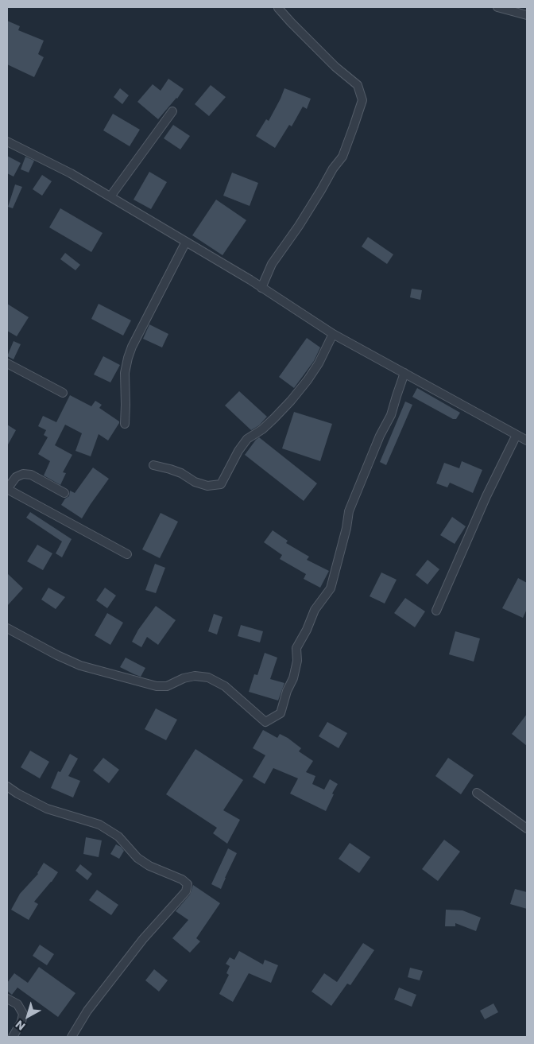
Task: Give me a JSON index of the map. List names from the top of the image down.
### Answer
{
  "north": "bottom left"
}
